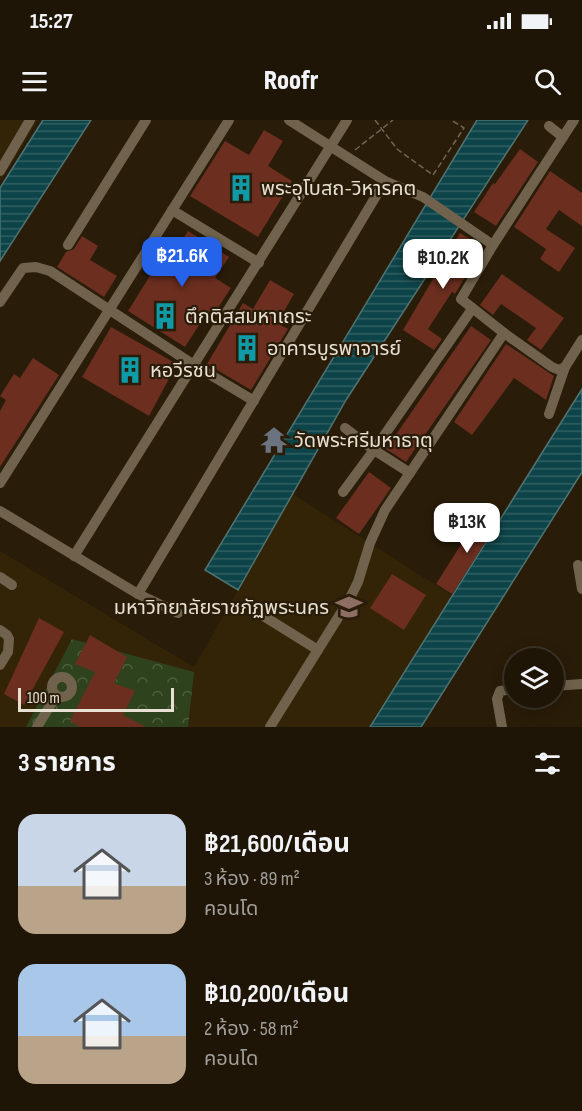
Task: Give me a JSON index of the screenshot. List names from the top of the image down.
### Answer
{
  "places": {
    "building": [
      "พระอุโบสถ-วิหารคต",
      "ตึกติสสมหาเถระ",
      "อาคารบูรพาจารย์",
      "หอวีรชน"
    ],
    "temple": ["วัดพระศรีมหาธาตุ"],
    "school or university": ["มหาวิทยาลัยราชภัฏพระนคร"]
  },
  "scale_bar": "100 m",
  "page": {
    "status": "15:27",
    "header": "Roofr",
    "price": ["฿21.6K", "฿10.2K", "฿13K"],
    "scale": "100 m",
    "heading": "3 รายการ",
    "list": [
      {
        "name": "฿21,600/เดือน",
        "note": "3 ห้อง · 89 m² · คอนโด"
      },
      {
        "name": "฿10,200/เดือน",
        "note": "2 ห้อง · 58 m² · คอนโด"
      }
    ]
  }
}
